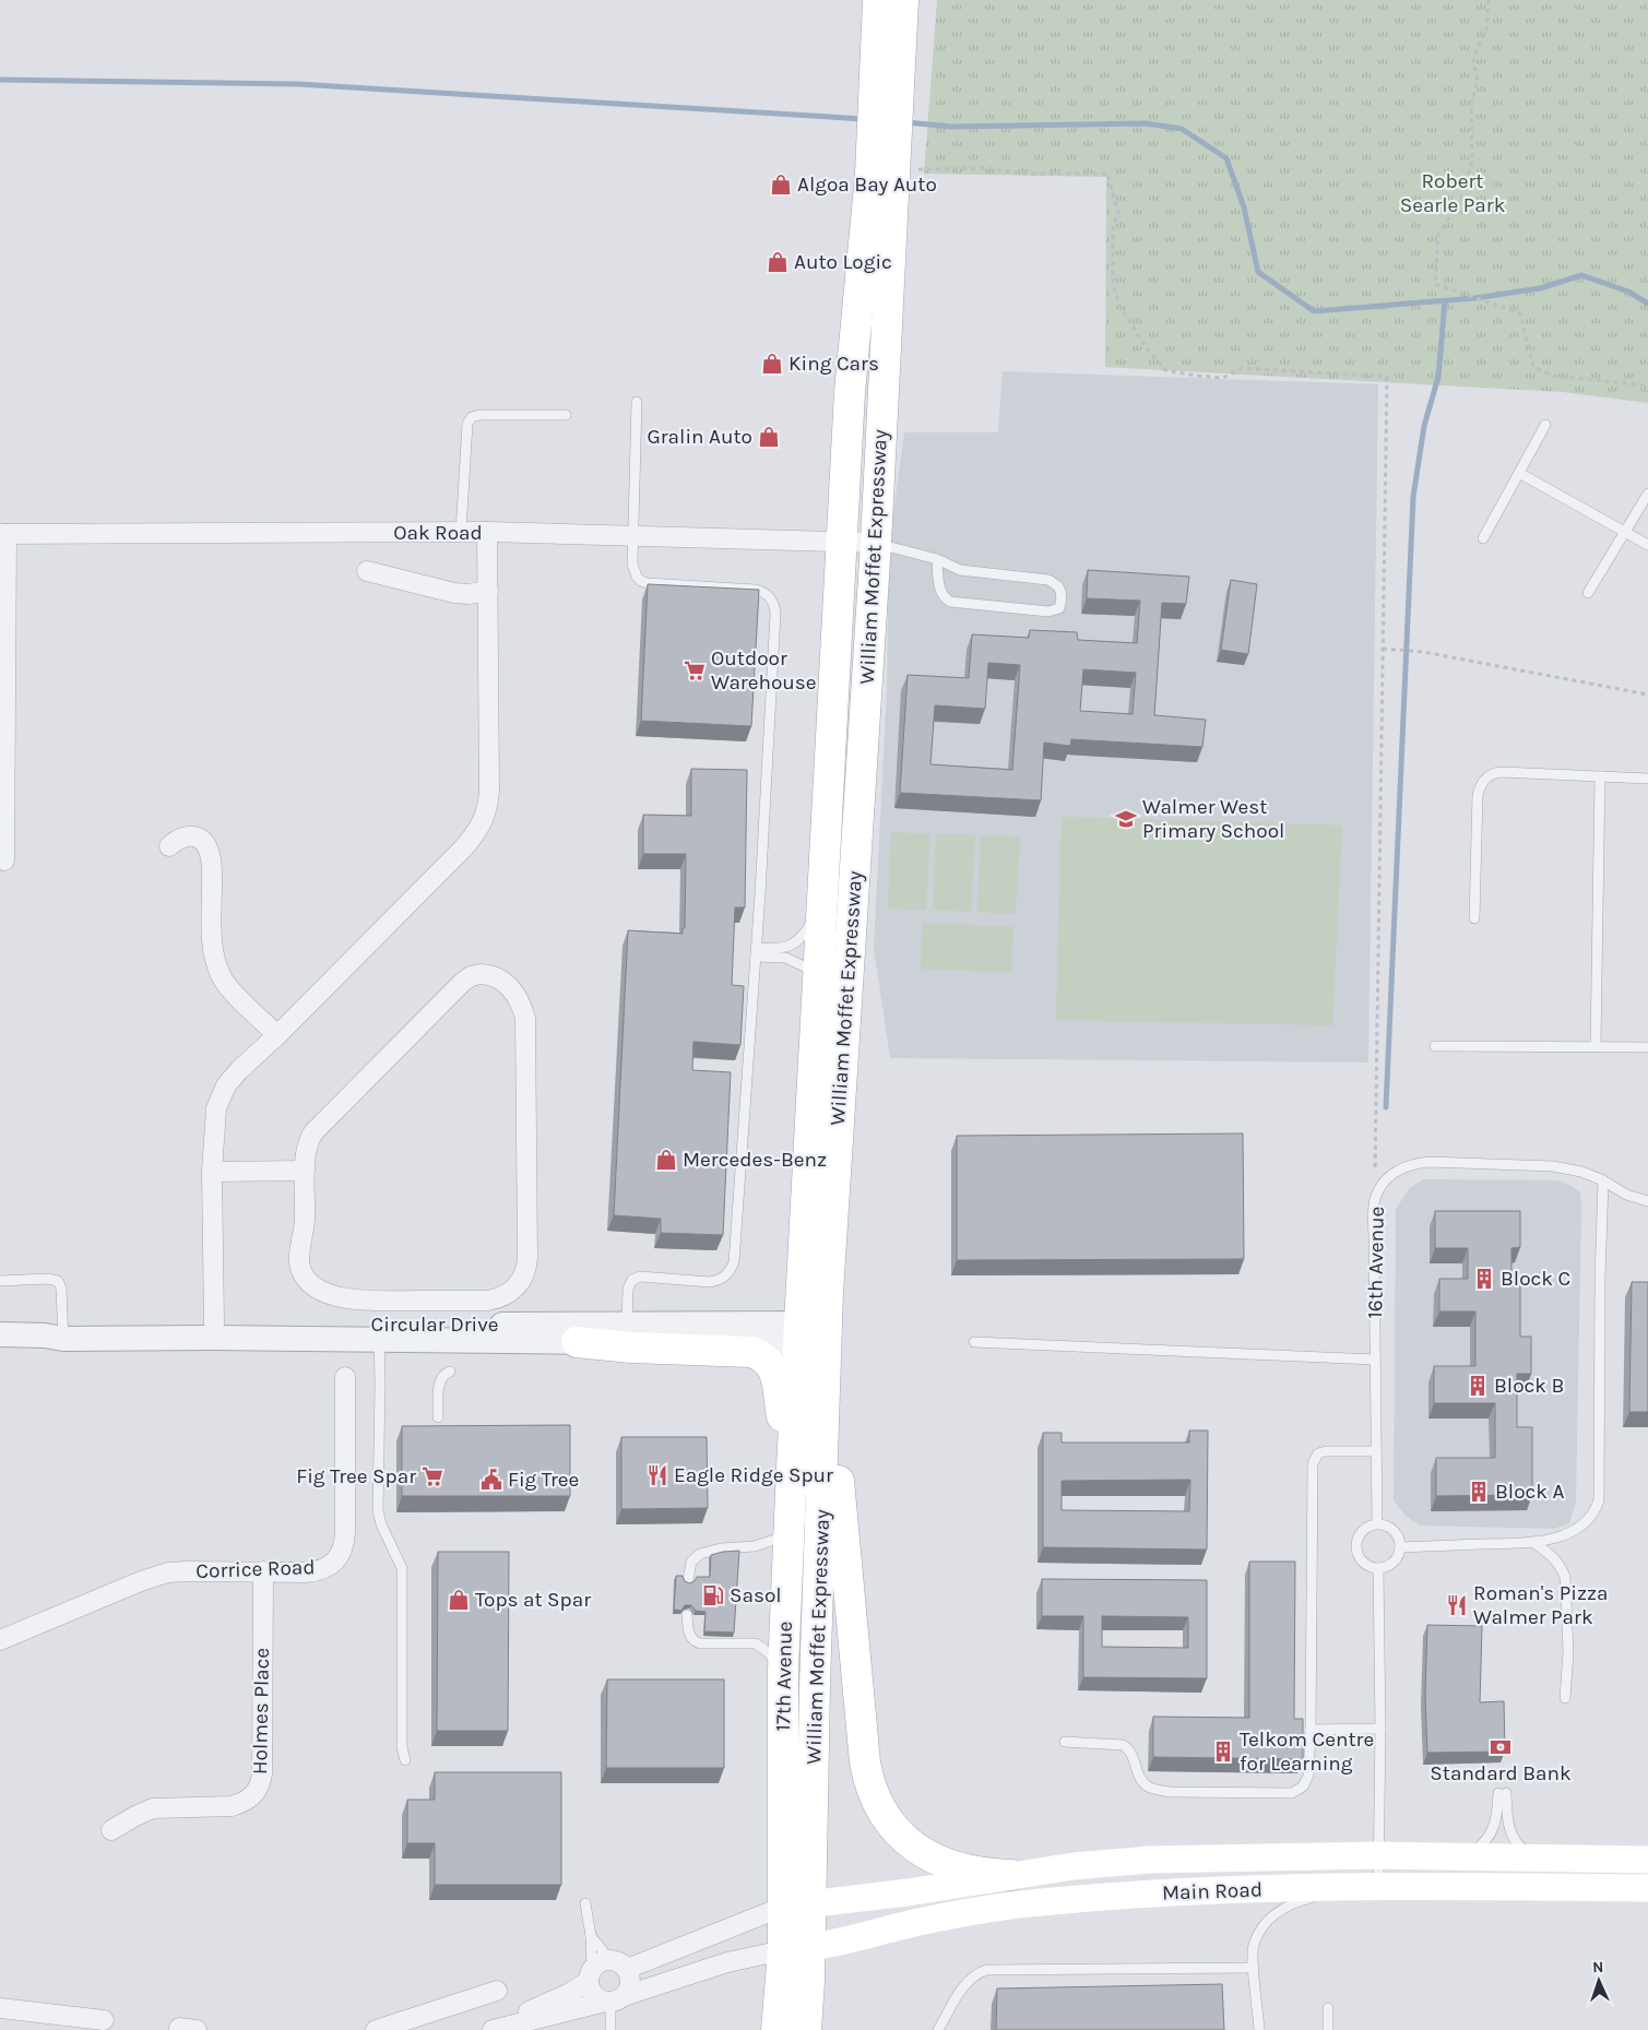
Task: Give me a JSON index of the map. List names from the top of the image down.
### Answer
{
  "streets": {
    "main road": ["William Moffet Expressway", "17th Avenue", "Main Road"],
    "street": [
      "Oak Road",
      "Circular Drive",
      "Corrice Road",
      "Holmes Place"
    ],
    "lane": ["16th Avenue"]
  },
  "crossings": [
    ["Oak Road", "William Moffet Expressway"],
    ["William Moffet Expressway", "Circular Drive"],
    ["William Moffet Expressway", "17th Avenue"],
    ["William Moffet Expressway", "Main Road"],
    ["Circular Drive", "17th Avenue"],
    ["Corrice Road", "Holmes Place"],
    ["17th Avenue", "Main Road"]
  ],
  "parks": ["Robert Searle Park"],
  "places": {
    "shop": [
      "Algoa Bay Auto",
      "Auto Logic",
      "King Cars",
      "Gralin Auto",
      "Mercedes-Benz",
      "Tops at Spar"
    ],
    "supermarket": ["Outdoor Warehouse", "Fig Tree Spar"],
    "school or university": ["Walmer West Primary School"],
    "building": [
      "Block C",
      "Block B",
      "Block A",
      "Telkom Centre for Learning"
    ],
    "restaurant": ["Eagle Ridge Spur", "Roman's Pizza Walmer Park"],
    "public building": ["Fig Tree"],
    "fuel station": ["Sasol"],
    "bank": ["Standard Bank"]
  },
  "north": "top"
}
